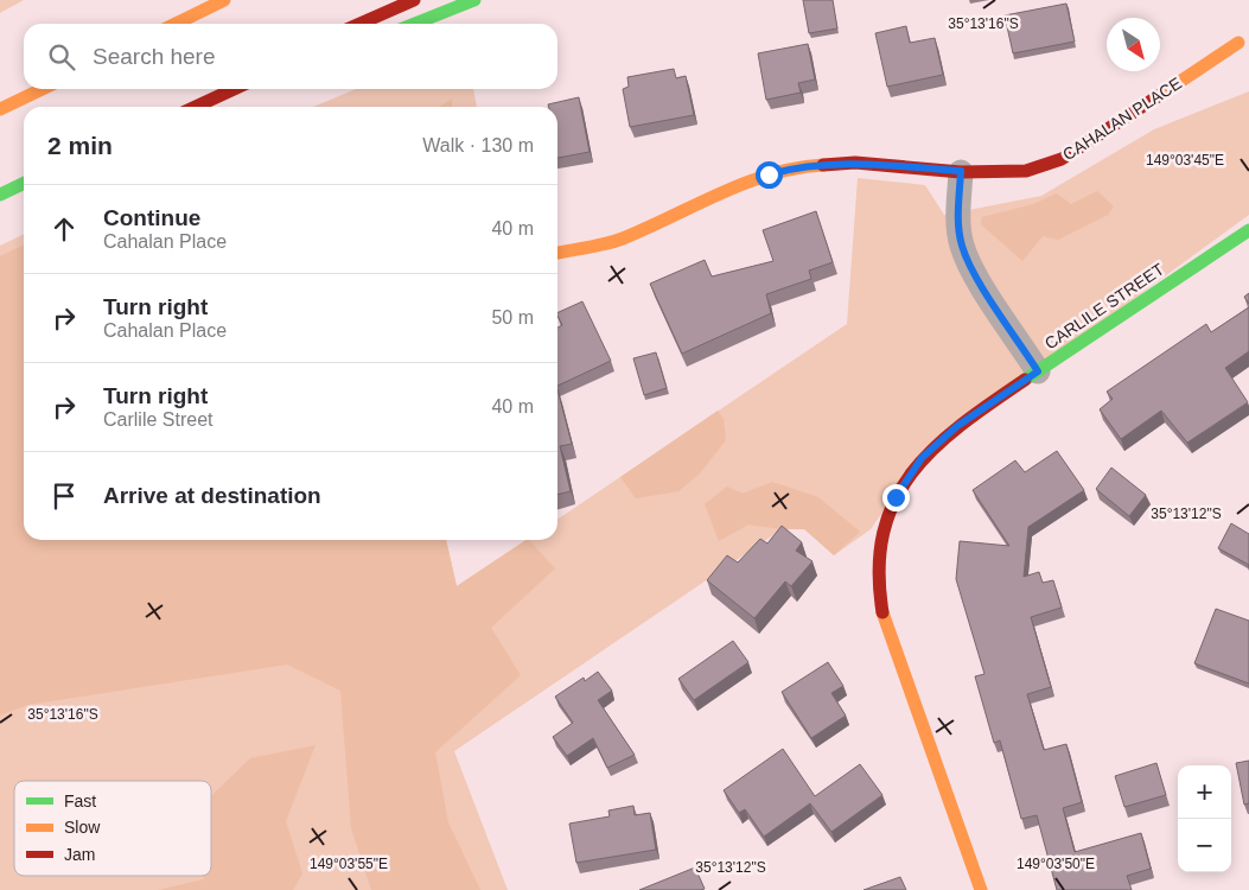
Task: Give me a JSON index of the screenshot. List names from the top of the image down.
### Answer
{
  "streets": {
    "street": ["CAHALAN PLACE", "CARLILE STREET"]
  },
  "legend": ["Fast", "Slow", "Jam"],
  "north": "bottom right",
  "page": {
    "search": "Search here",
    "heading": ["2 min", "Walk · 130 m"],
    "list": [
      ["Continue", "Cahalan Place", "40 m"],
      ["Turn right", "Cahalan Place", "50 m"],
      ["Turn right", "Carlile Street", "40 m"],
      "Arrive at destination"
    ],
    "map_buttons": ["+", "−"]
  },
  "coordinates": [
    "35°13'16\"S",
    "149°03'45\"E",
    "35°13'12\"S",
    "149°03'55\"E",
    "149°03'50\"E"
  ]
}
